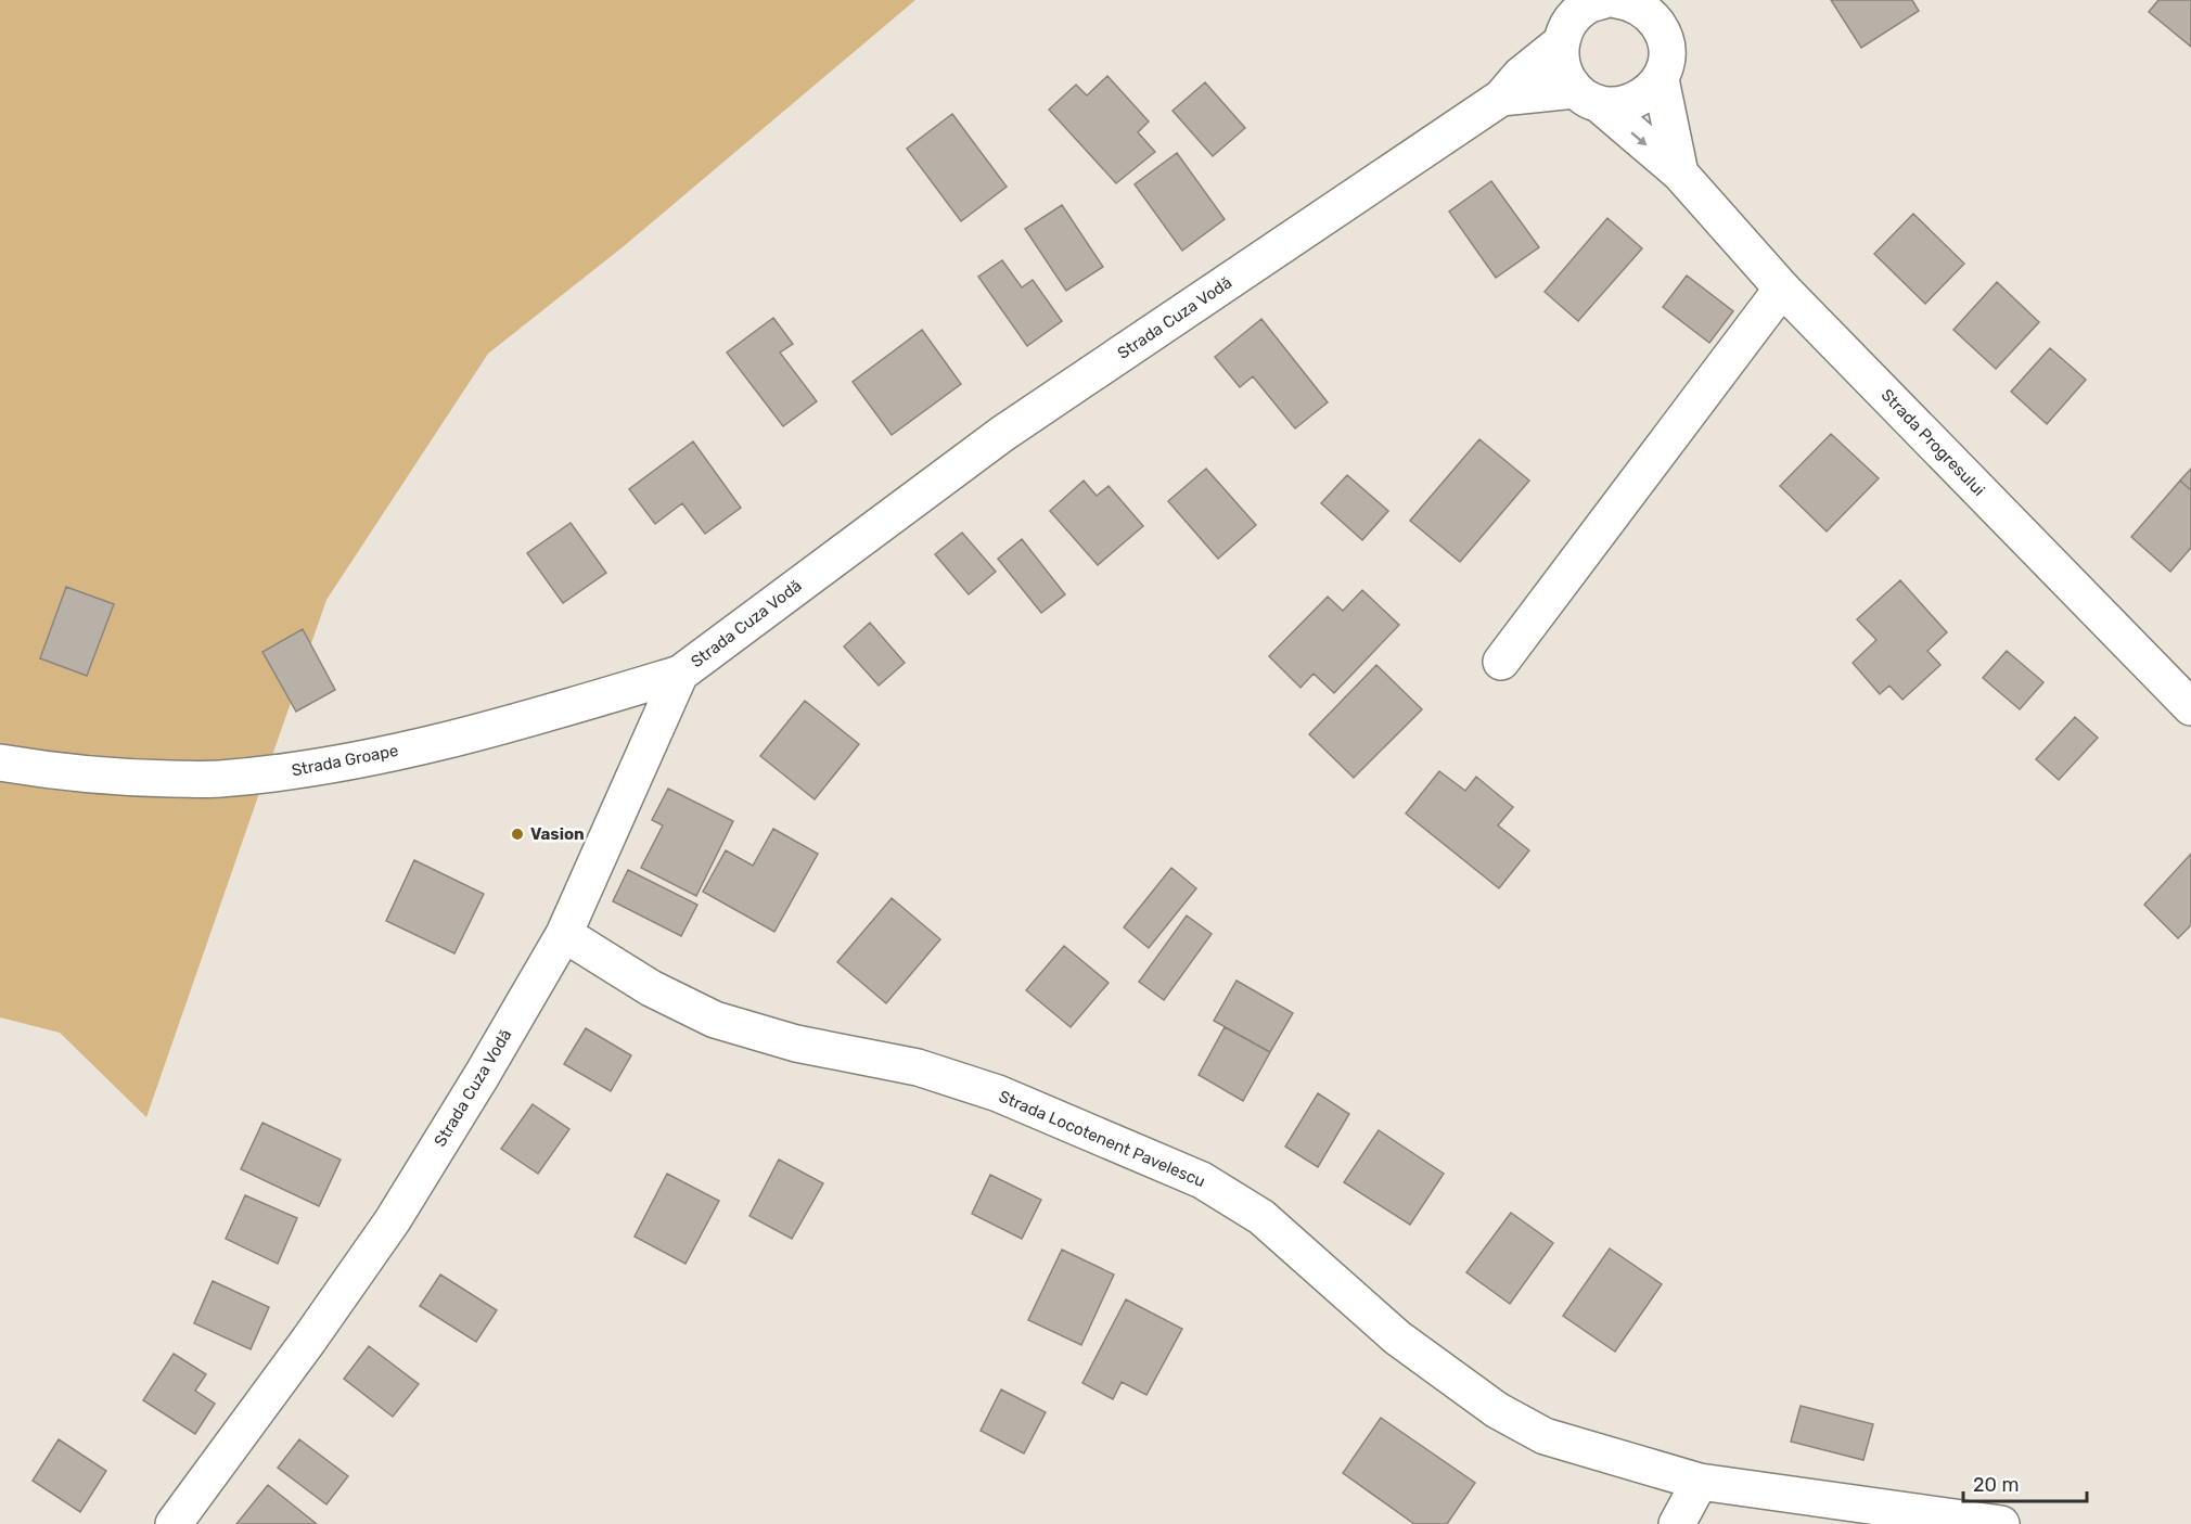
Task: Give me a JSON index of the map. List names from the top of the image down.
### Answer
{
  "streets": {
    "street": [
      "Strada Cuza Vodă",
      "Strada Progresului",
      "Strada Groape",
      "Strada Locotenent Pavelescu"
    ]
  },
  "crossings": [
    ["Strada Cuza Vodă", "Strada Progresului"],
    ["Strada Cuza Vodă", "Strada Groape"],
    ["Strada Cuza Vodă", "Strada Locotenent Pavelescu"]
  ],
  "places": ["Vasion"],
  "scale_bar": "20 m"
}
